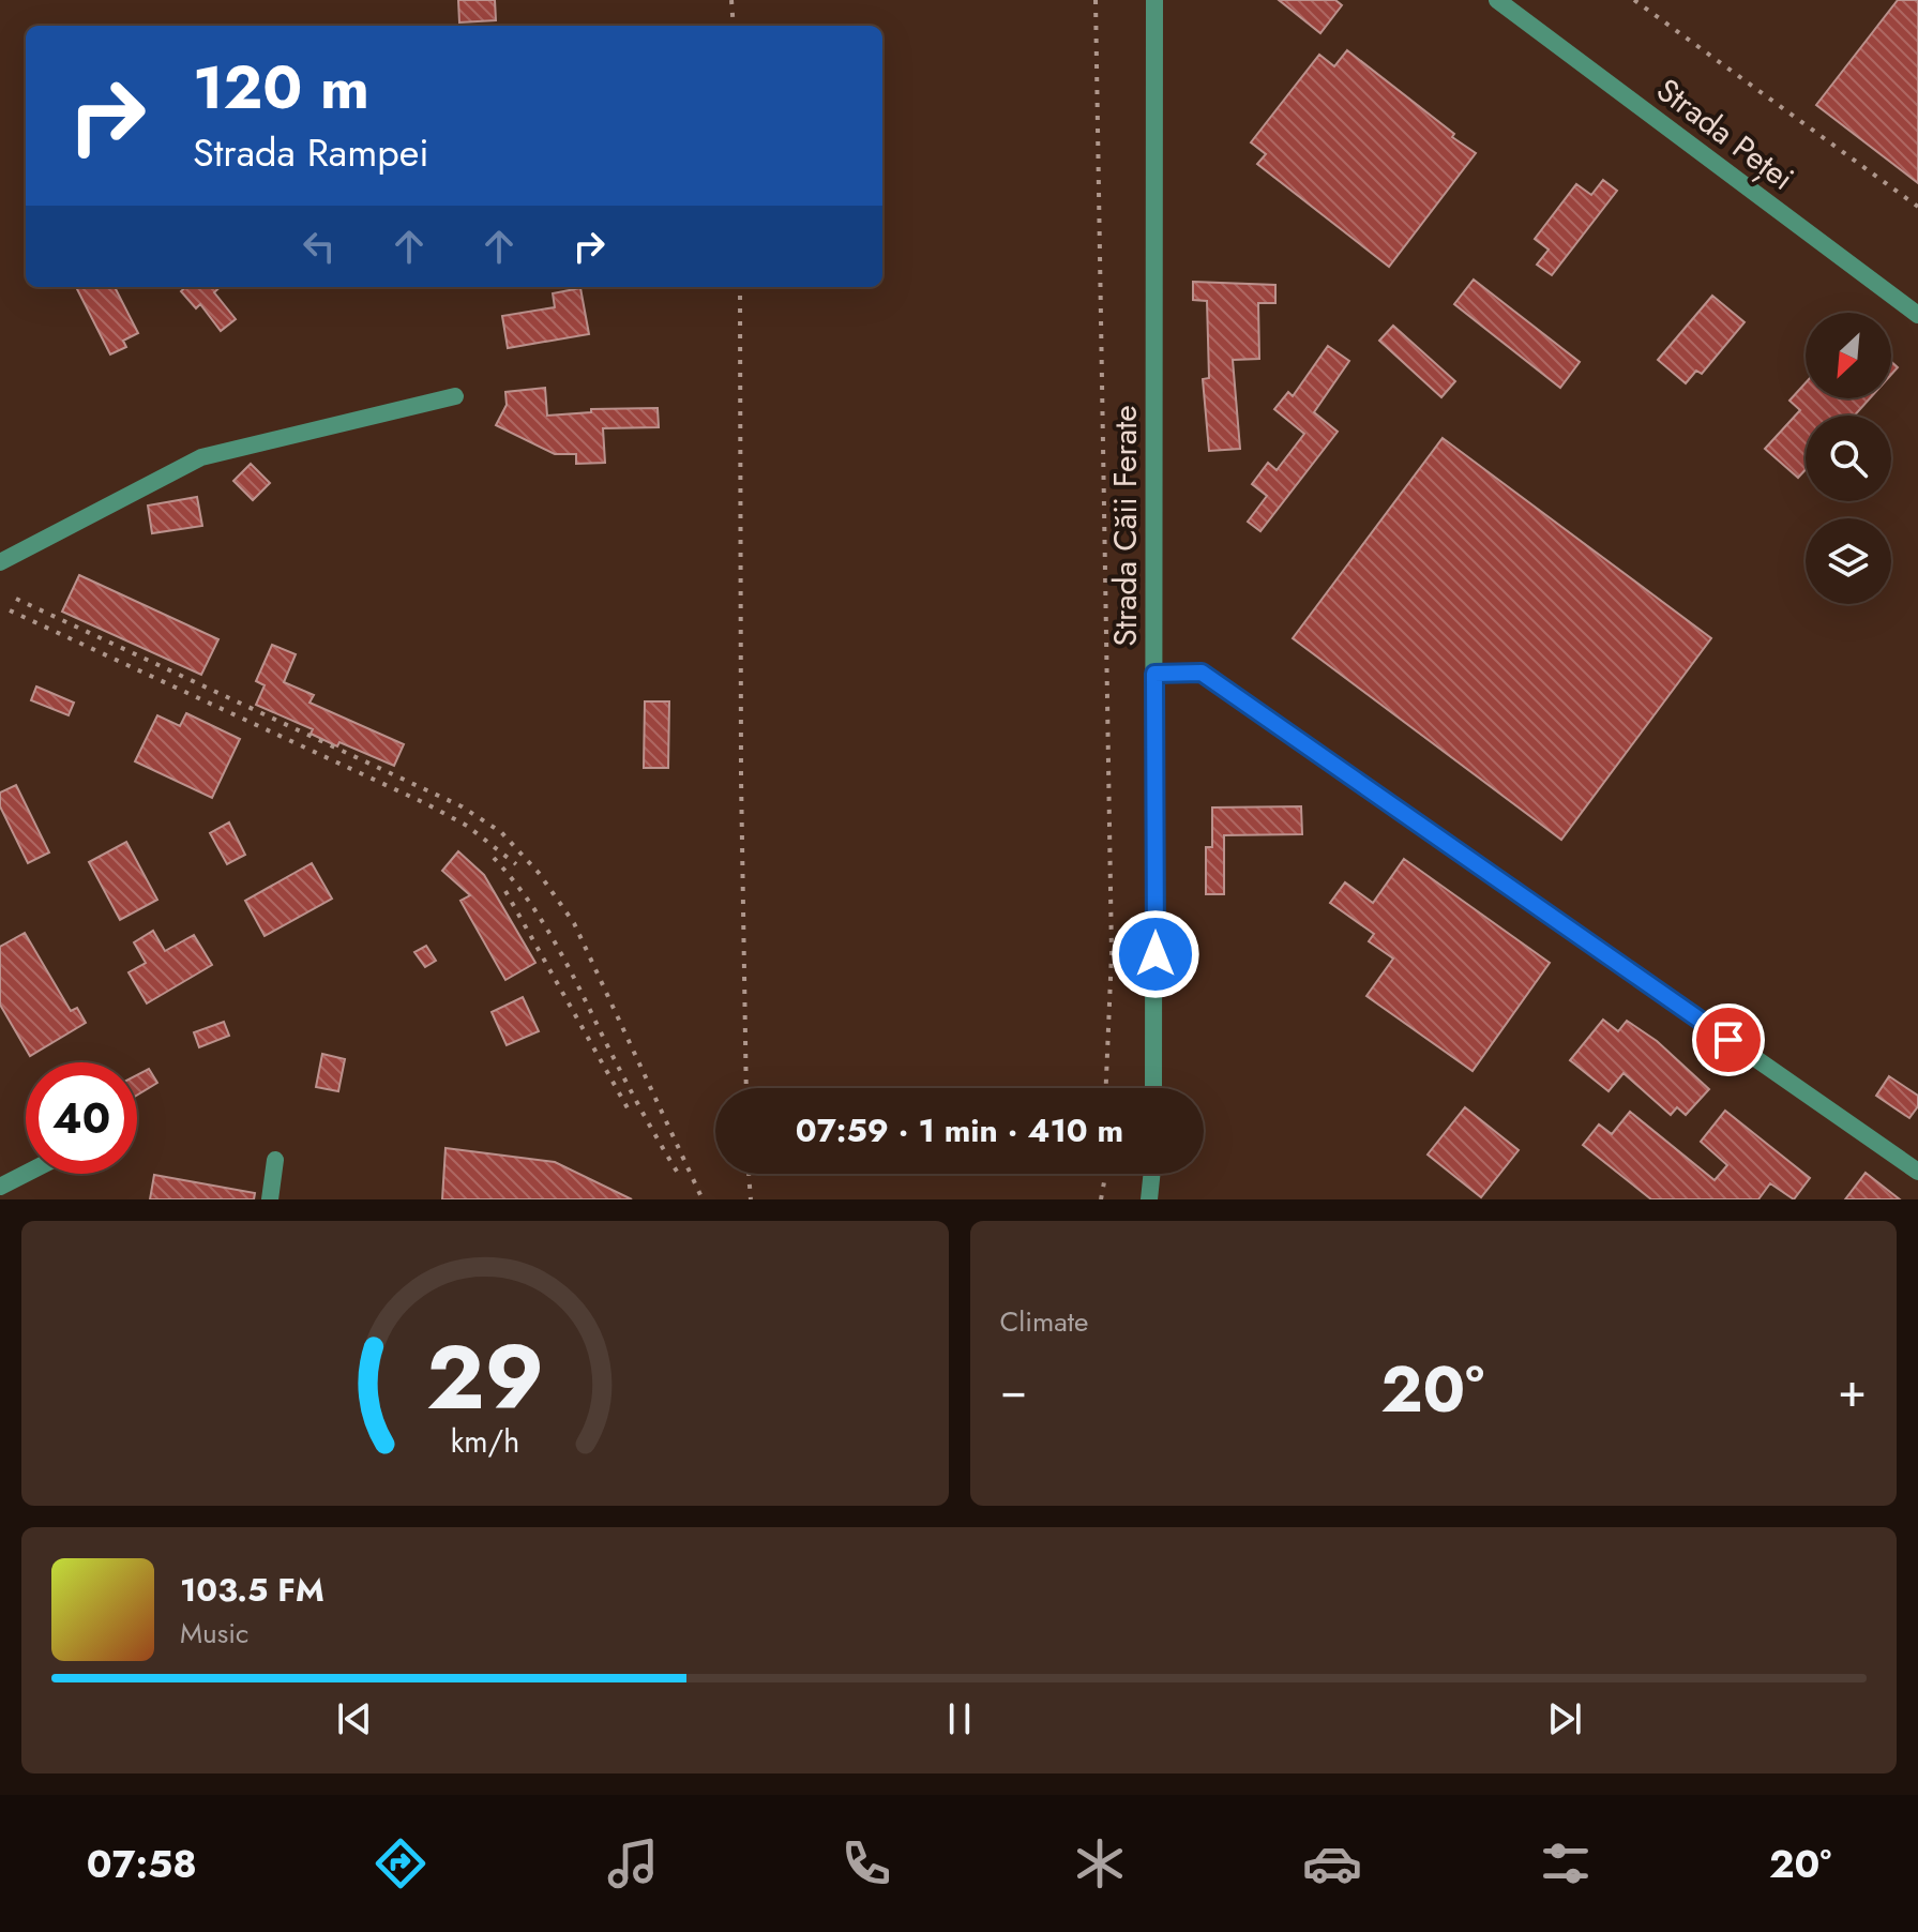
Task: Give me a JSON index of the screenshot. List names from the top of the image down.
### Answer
{
  "streets": {
    "street": ["Strada Peței", "Strada Căii Ferate"]
  },
  "north": "bottom left",
  "page": {
    "turn": ["120 m", "Strada Rampei"],
    "limit": "40",
    "trip": "07:59 · 1 min · 410 m",
    "tile": "Climate",
    "heat": ["−", "20°", "+"],
    "song": ["103.5 FM", "Music"],
    "tabs": ["07:58", "20°"],
    "gauge": ["29", "km/h"]
  }
}
